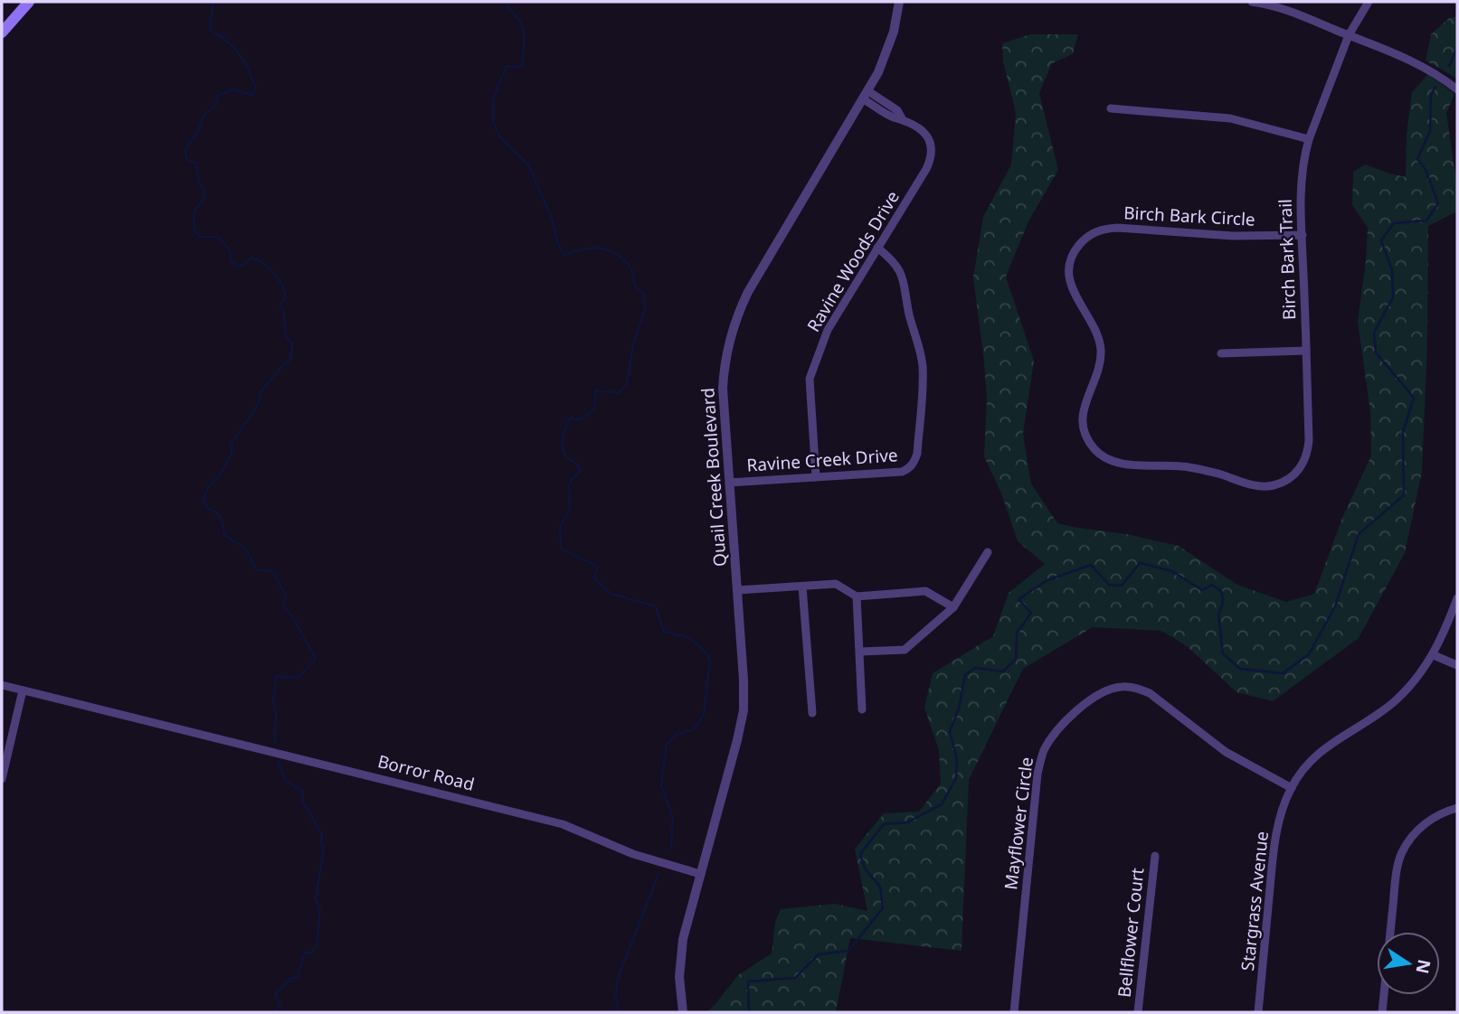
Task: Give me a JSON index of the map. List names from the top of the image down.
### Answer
{
  "streets": {
    "street": [
      "Birch Bark Circle",
      "Birch Bark Trail",
      "Ravine Woods Drive",
      "Ravine Creek Drive",
      "Quail Creek Boulevard",
      "Borror Road",
      "Mayflower Circle",
      "Stargrass Avenue",
      "Bellflower Court"
    ]
  },
  "crossings": [
    ["Birch Bark Circle", "Birch Bark Trail"],
    ["Ravine Woods Drive", "Ravine Creek Drive"],
    ["Ravine Woods Drive", "Quail Creek Boulevard"],
    ["Ravine Creek Drive", "Quail Creek Boulevard"],
    ["Quail Creek Boulevard", "Borror Road"],
    ["Mayflower Circle", "Stargrass Avenue"]
  ],
  "north": "right"
}
